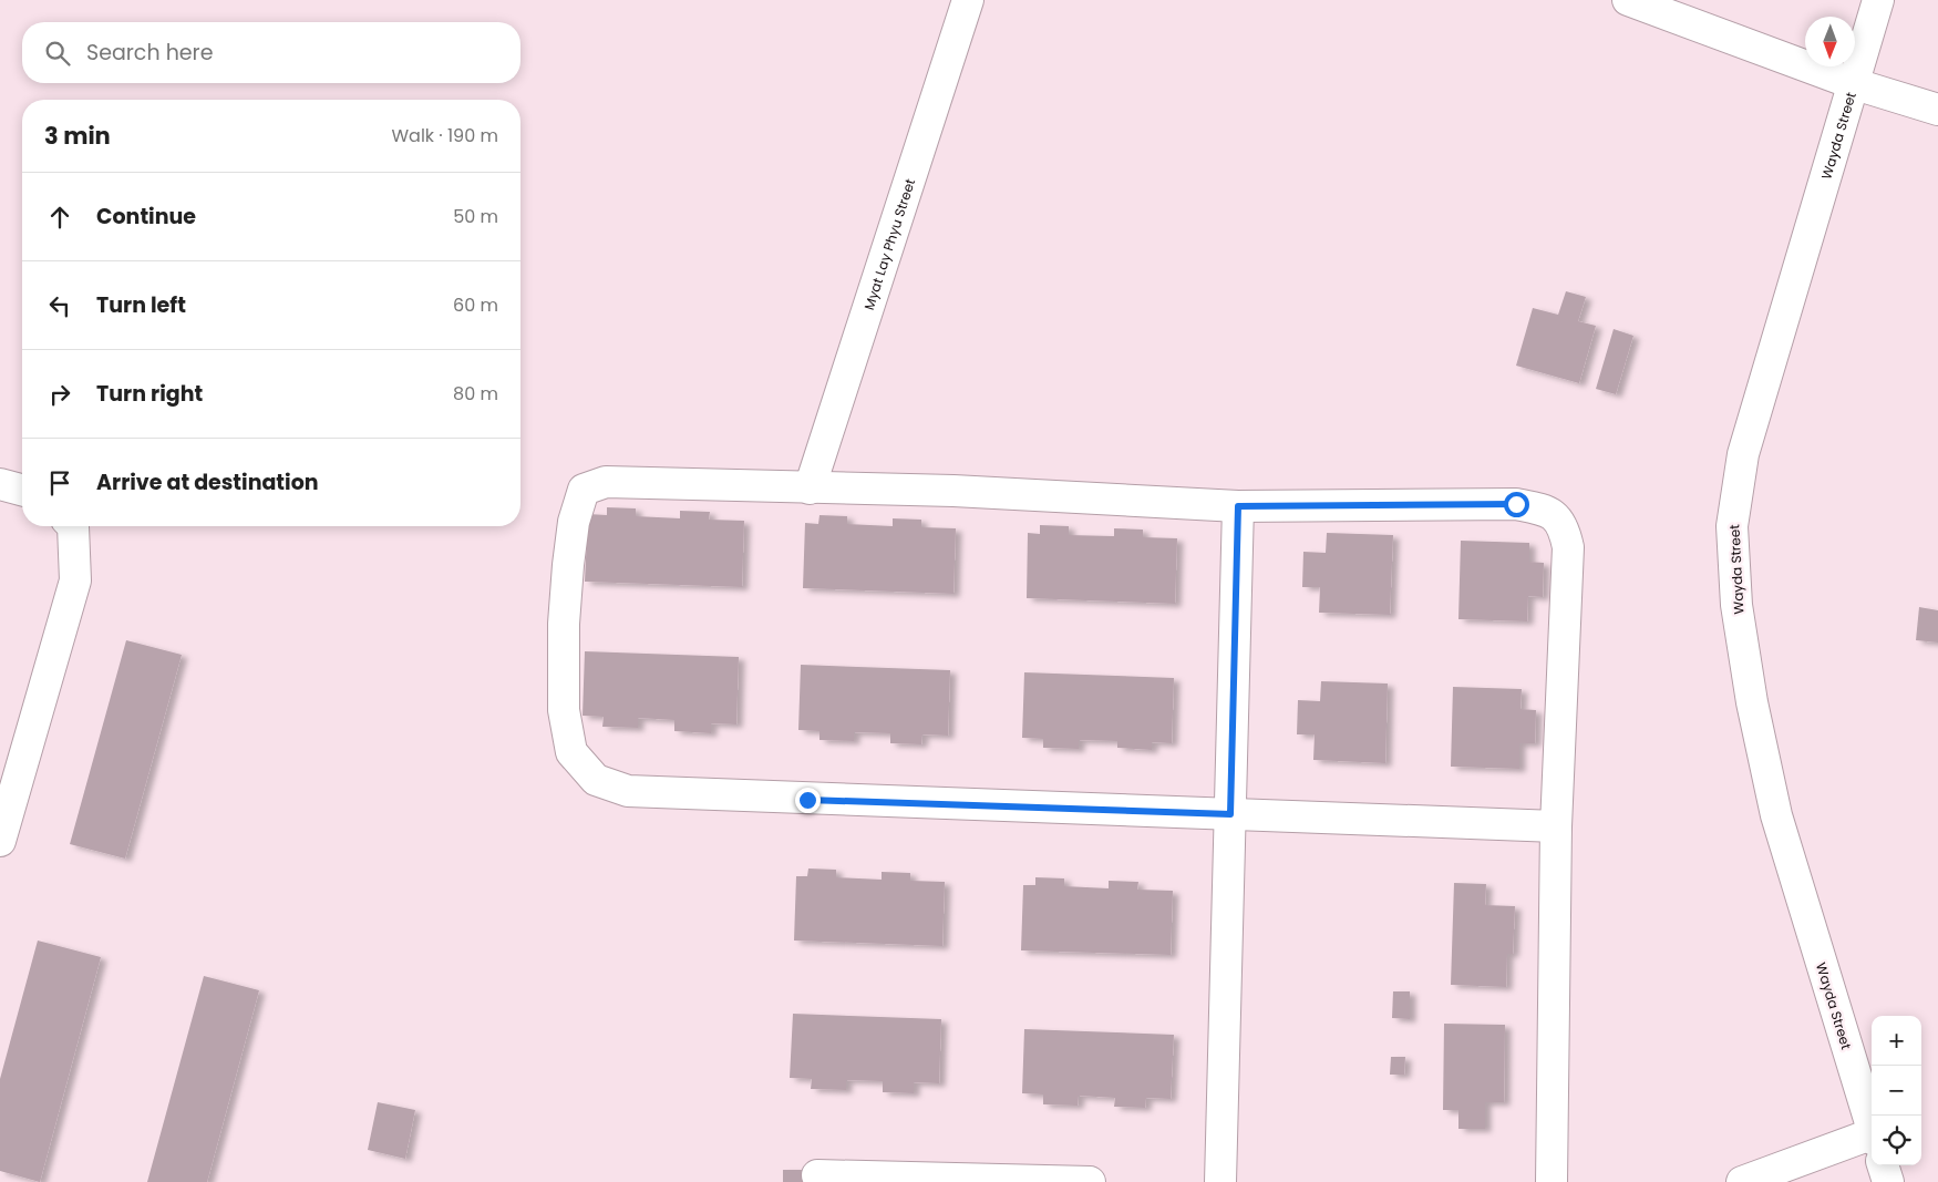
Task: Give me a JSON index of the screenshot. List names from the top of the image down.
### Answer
{
  "streets": {
    "street": ["Wayda Street", "Myat Lay Phyu Street"]
  },
  "north": "bottom",
  "page": {
    "search": "Search here",
    "heading": ["3 min", "Walk · 190 m"],
    "list": [
      ["Continue", "50 m"],
      ["Turn left", "60 m"],
      ["Turn right", "80 m"],
      "Arrive at destination"
    ],
    "map_buttons": ["+", "−"]
  }
}
